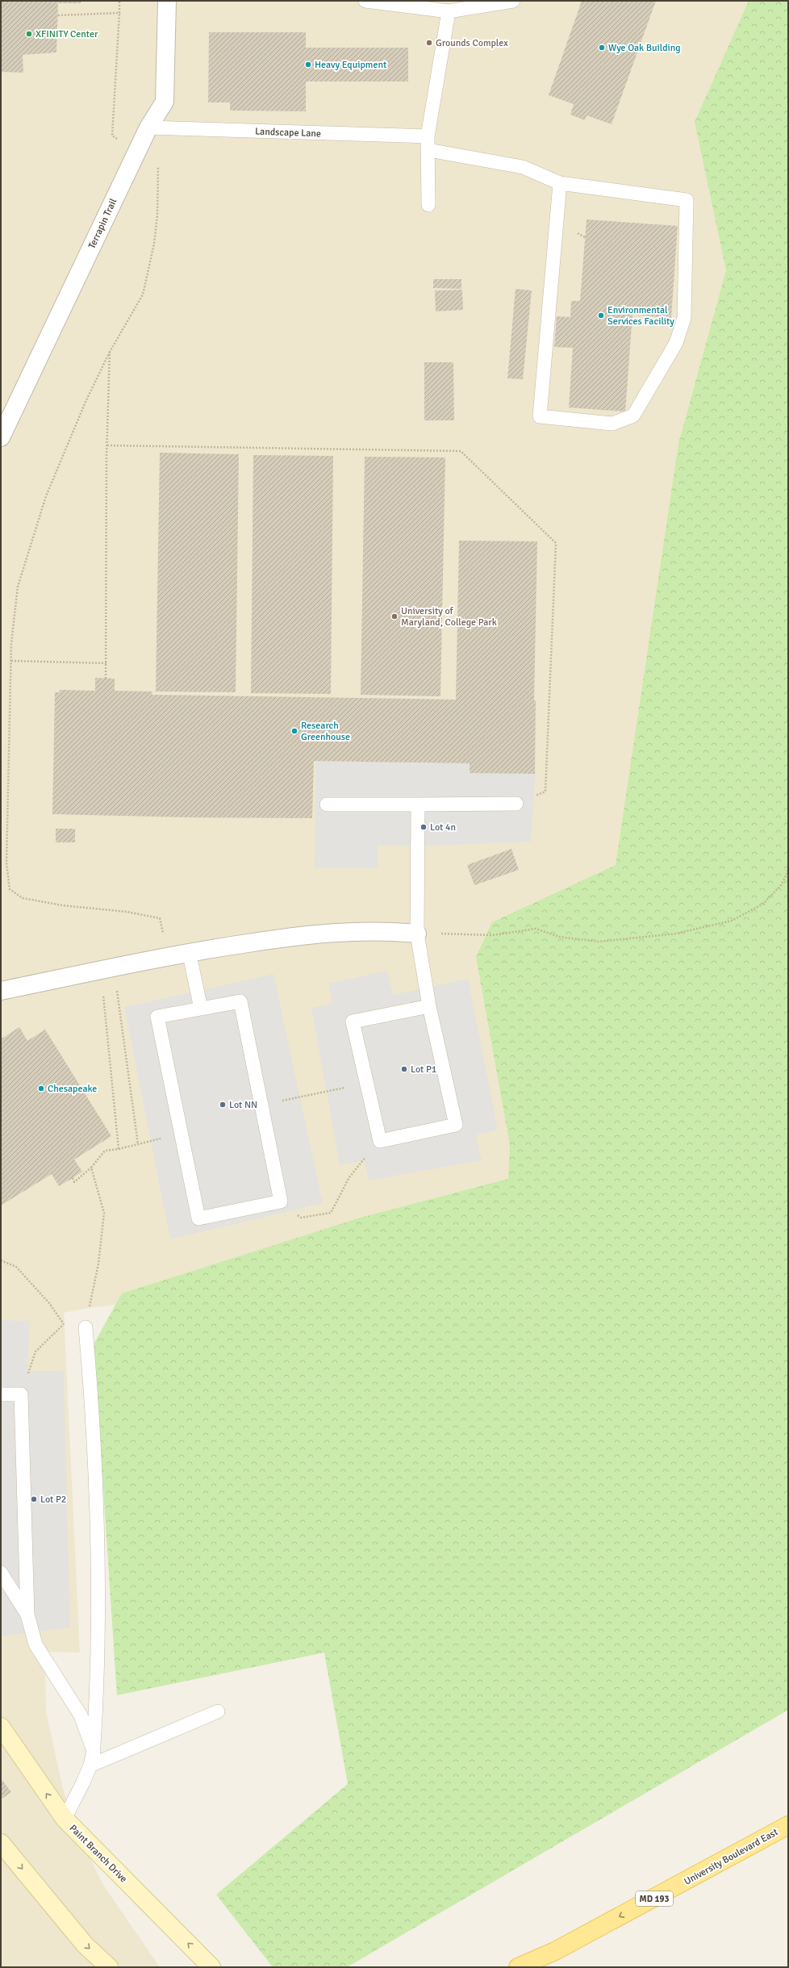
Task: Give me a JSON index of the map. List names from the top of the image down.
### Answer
{
  "streets": {
    "main road": ["University Boulevard East", "MD 193"],
    "street": ["Terrapin Trail", "Paint Branch Drive"],
    "lane": ["Landscape Lane"]
  },
  "crossings": [
    ["Landscape Lane", "Terrapin Trail"]
  ],
  "one_way": ["University Boulevard East"],
  "places": [
    "XFINITY Center",
    "Grounds Complex",
    "Wye Oak Building",
    "Heavy Equipment",
    "Environmental Services Facility",
    "University of Maryland, College Park",
    "Research Greenhouse",
    "Lot 4n",
    "Lot P1",
    "Chesapeake",
    "Lot NN",
    "Lot P2"
  ]
}
